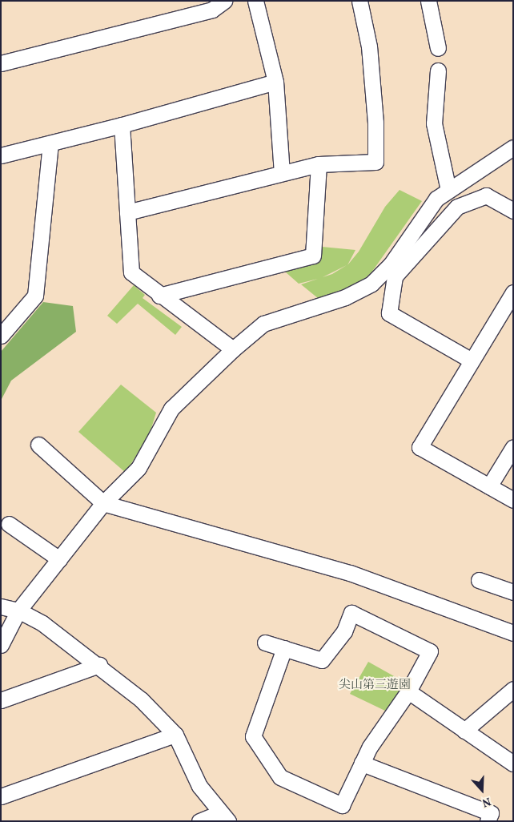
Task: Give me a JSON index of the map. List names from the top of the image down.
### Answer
{
  "parks": ["尖山第三遊園"],
  "north": "bottom"
}
